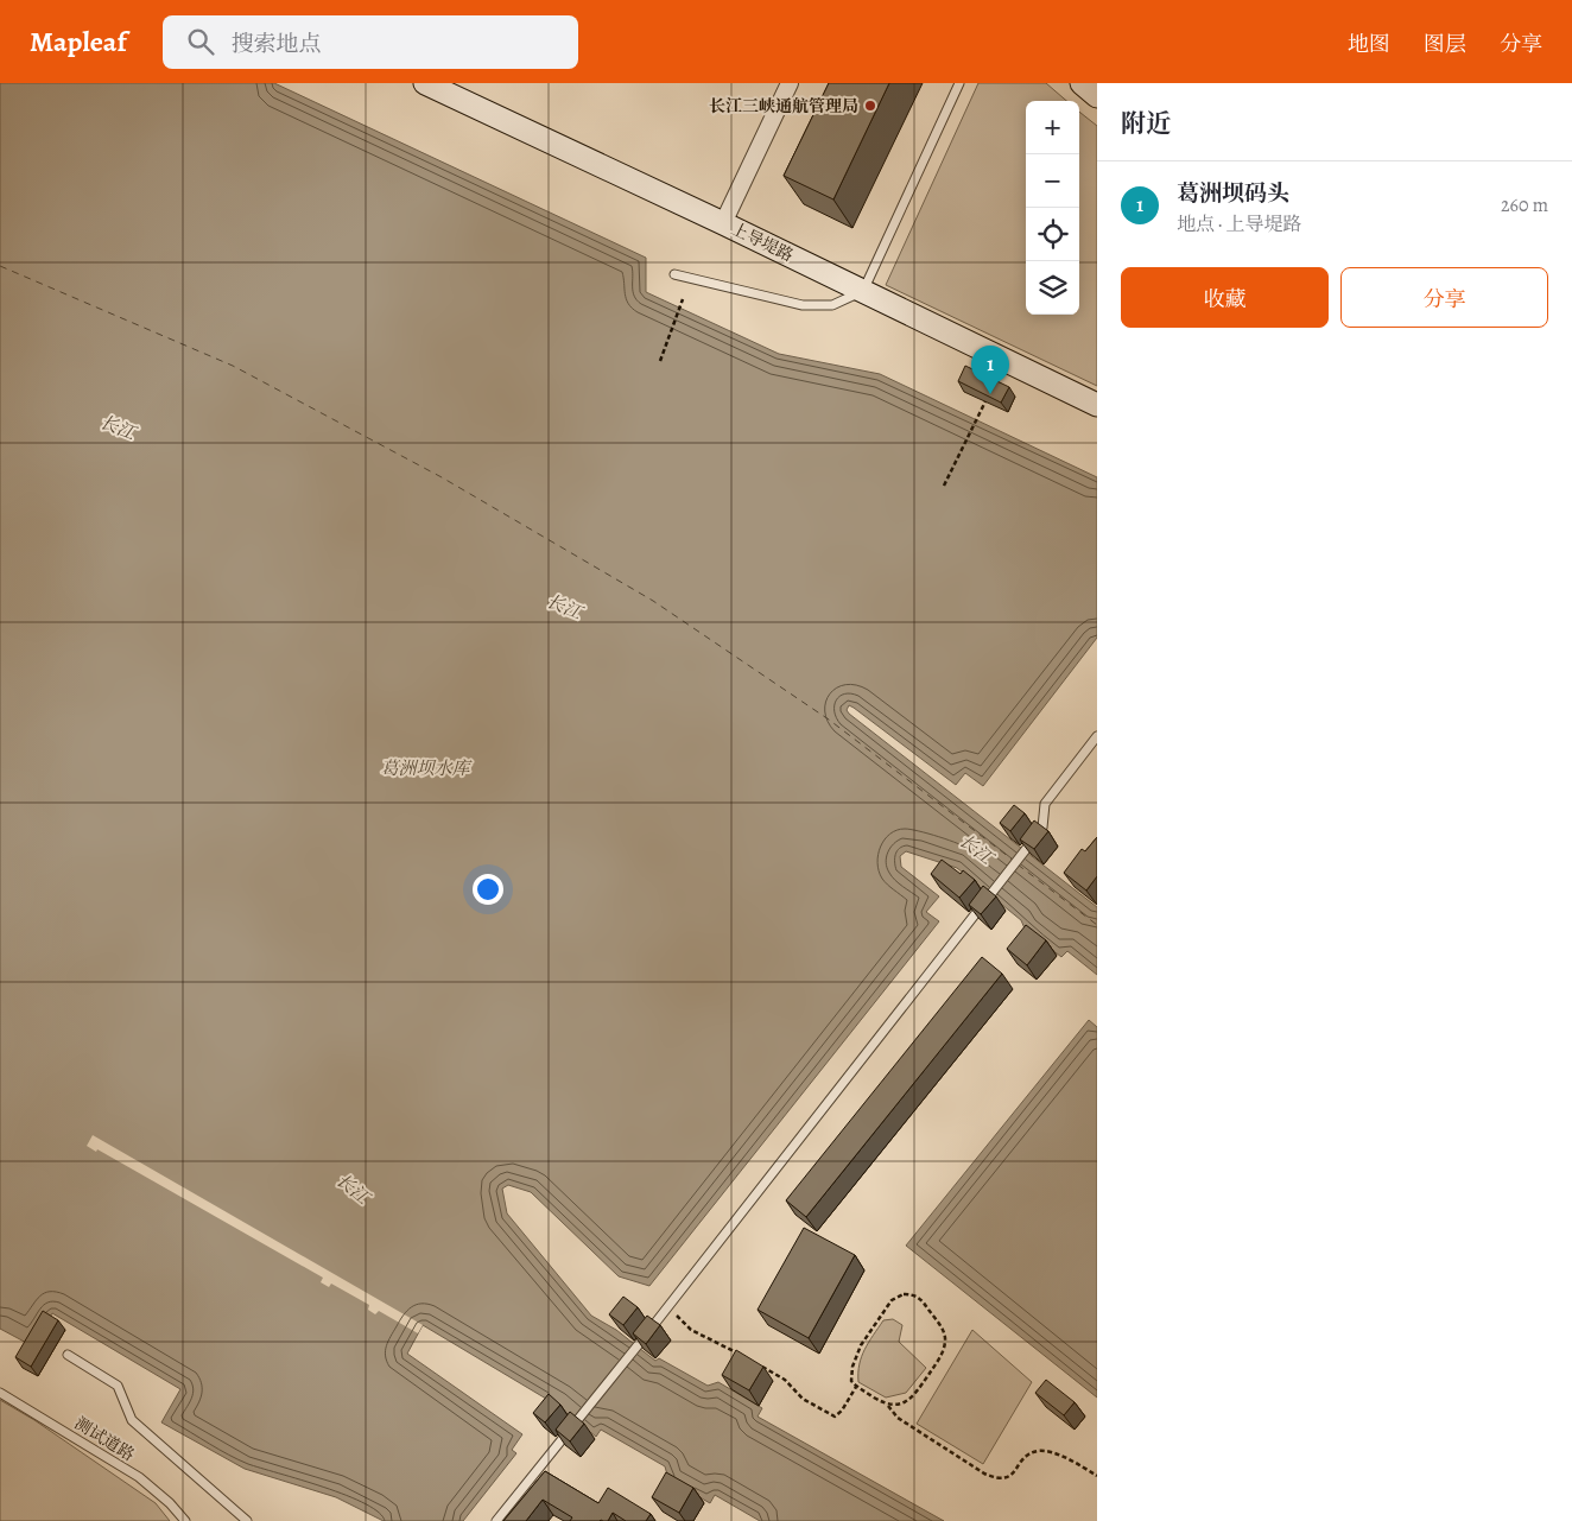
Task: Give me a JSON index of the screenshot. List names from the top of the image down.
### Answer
{
  "streets": {
    "street": ["上导堤路"],
    "lane": ["测试道路"]
  },
  "water": ["长江", "葛洲坝水库"],
  "places": ["长江三峡通航管理局"],
  "page": {
    "header": "Mapleaf",
    "search": "搜索地点",
    "nav": ["地图", "图层", "分享"],
    "heading": "附近",
    "map_buttons": ["+", "−"],
    "list": [
      {
        "mark": "1",
        "name": "葛洲坝码头",
        "note": "地点 · 上导堤路",
        "value": "260 m"
      }
    ],
    "buttons": ["收藏", "分享"],
    "pins": "1"
  }
}
